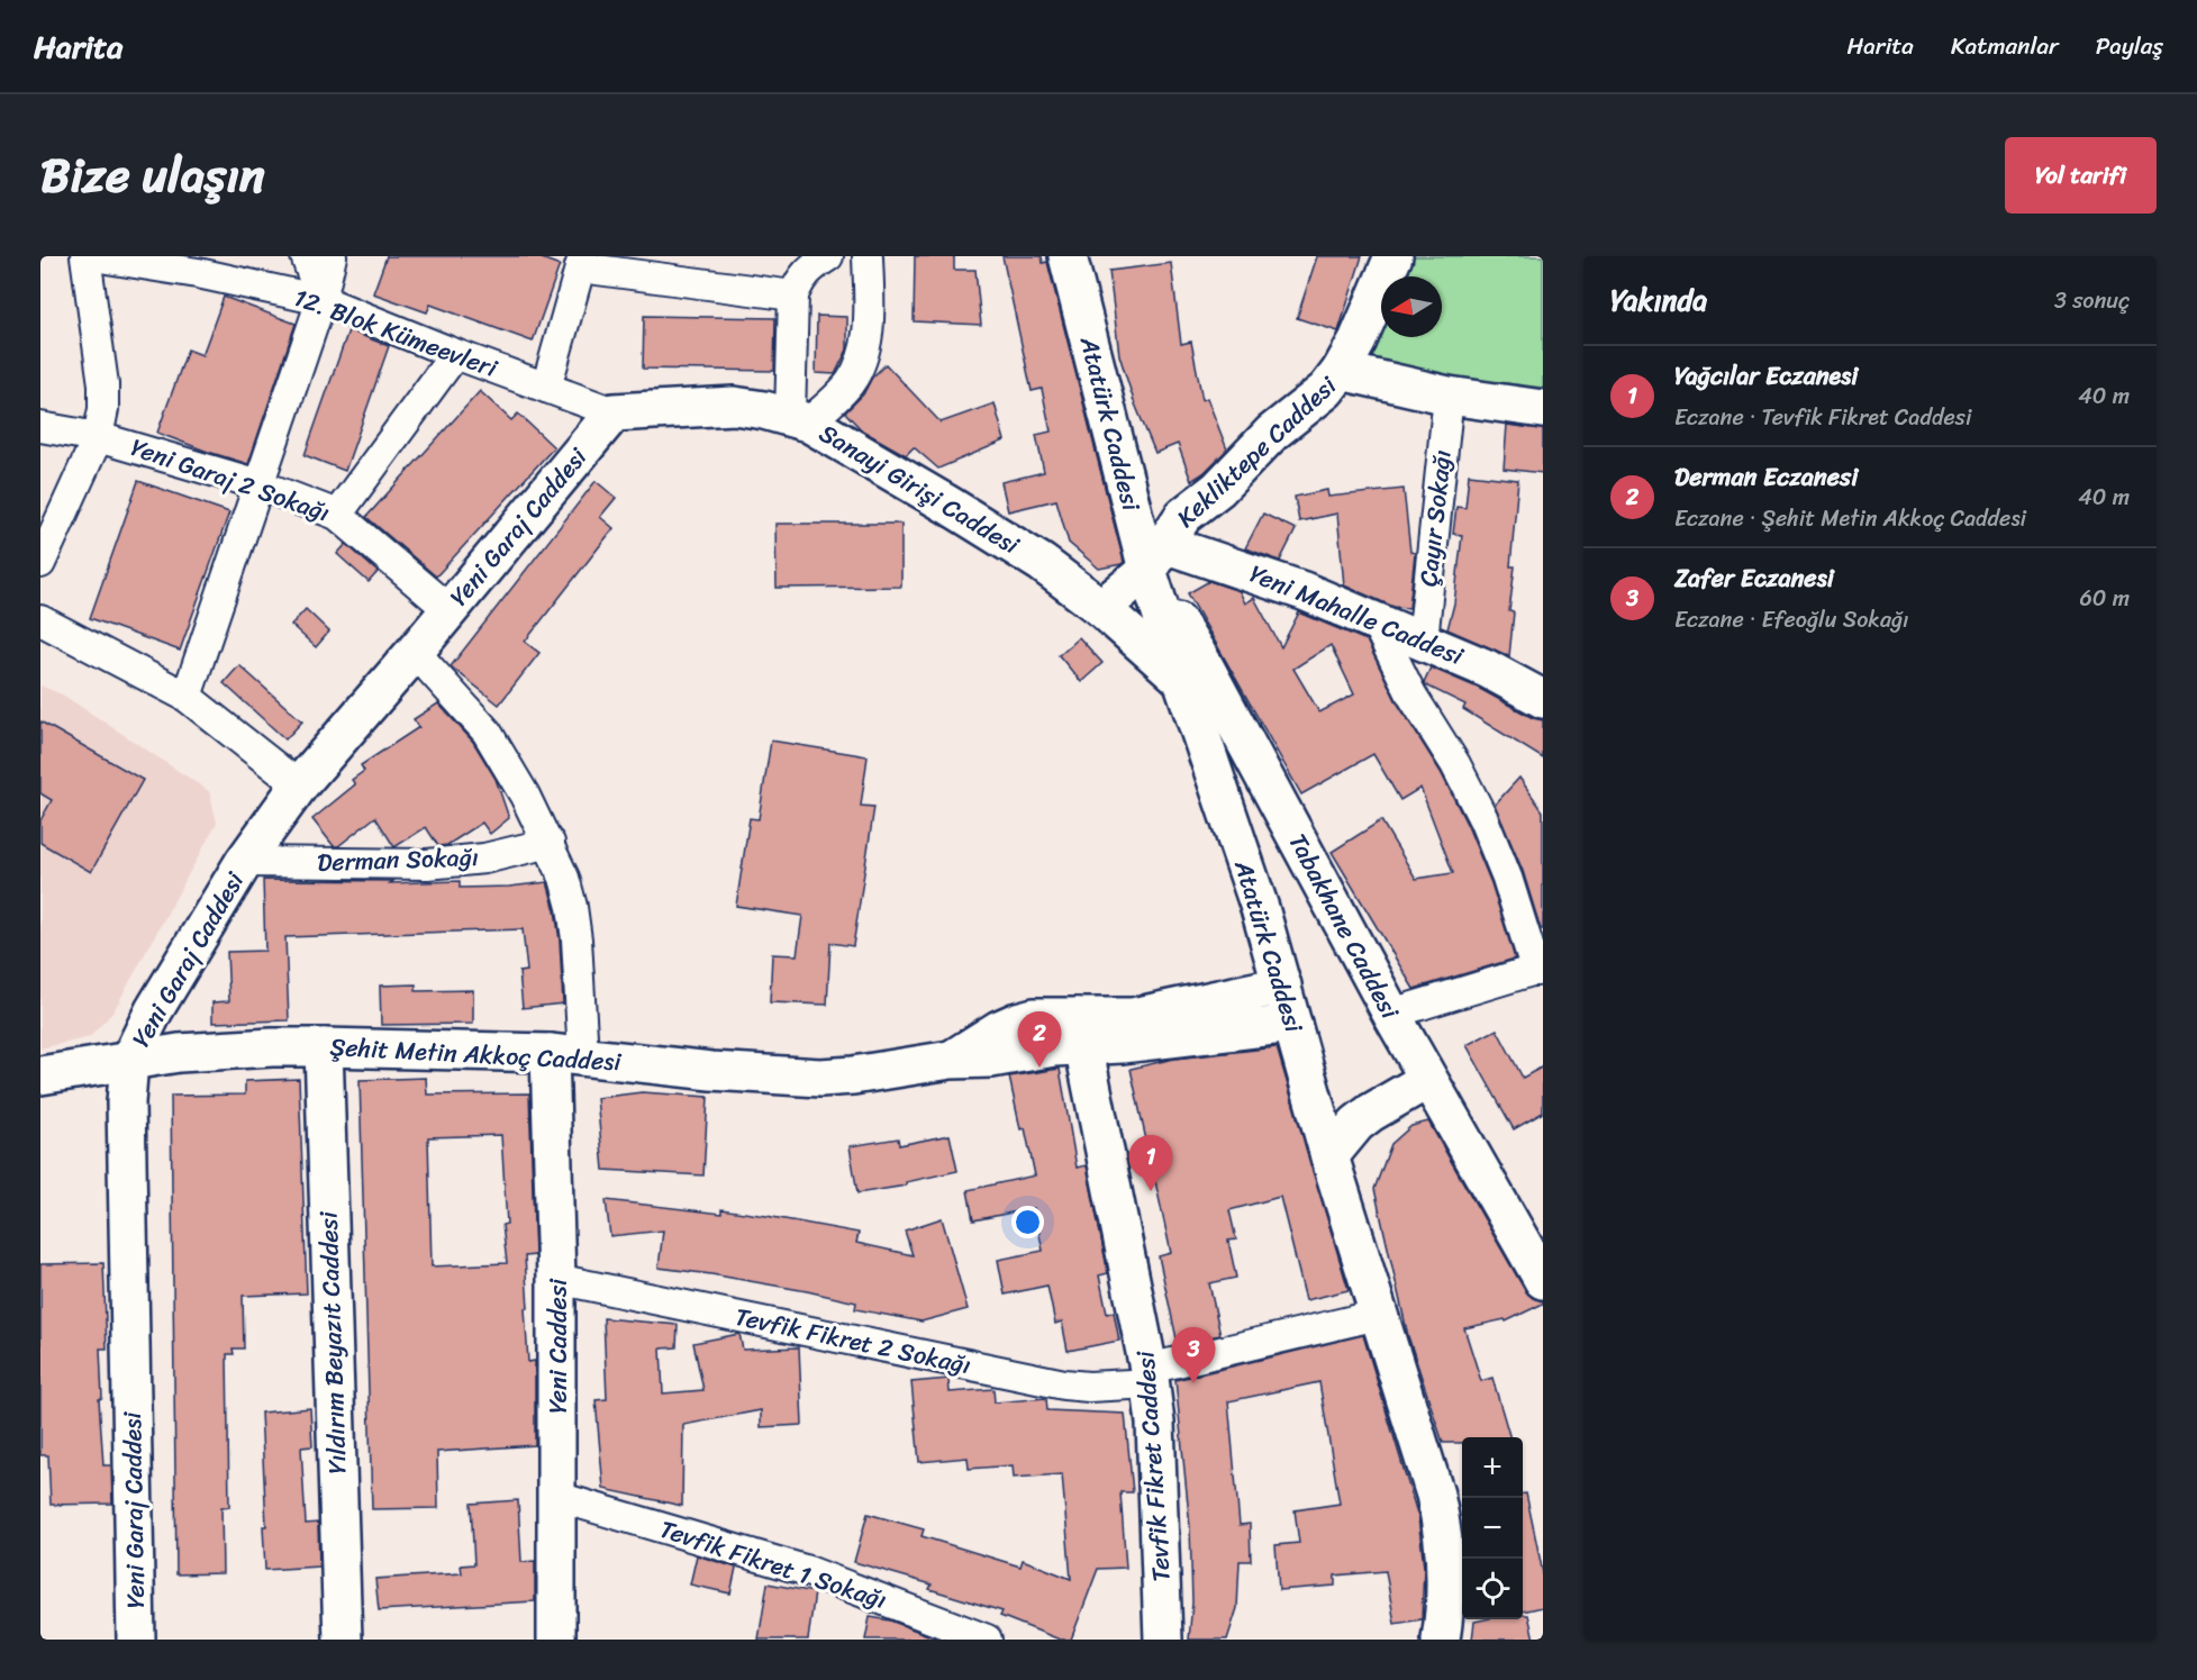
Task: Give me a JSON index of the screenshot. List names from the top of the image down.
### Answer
{
  "streets": {
    "street": [
      "12. Blok Kümeevleri",
      "Atatürk Caddesi",
      "Kekliktepe Caddesi",
      "Yeni Garaj 2 Sokağı",
      "Sanayi Girişi Caddesi",
      "Çayır Sokağı",
      "Yeni Garaj Caddesi",
      "Yeni Mahalle Caddesi",
      "Derman Sokağı",
      "Tabakhane Caddesi",
      "Şehit Metin Akkoç Caddesi",
      "Tevfik Fikret 2 Sokağı",
      "Yıldırım Beyazıt Caddesi",
      "Yeni Caddesi",
      "Tevfik Fikret Caddesi",
      "Tevfik Fikret 1 Sokağı"
    ]
  },
  "crossings": [
    ["12. Blok Kümeevleri", "Sanayi Girişi Caddesi"],
    ["12. Blok Kümeevleri", "Yeni Garaj Caddesi"],
    ["Atatürk Caddesi", "Kekliktepe Caddesi"],
    ["Atatürk Caddesi", "Sanayi Girişi Caddesi"],
    ["Atatürk Caddesi", "Yeni Mahalle Caddesi"],
    ["Atatürk Caddesi", "Tabakhane Caddesi"],
    ["Atatürk Caddesi", "Şehit Metin Akkoç Caddesi"],
    ["Atatürk Caddesi", "Tevfik Fikret 2 Sokağı"],
    ["Kekliktepe Caddesi", "Sanayi Girişi Caddesi"],
    ["Kekliktepe Caddesi", "Yeni Mahalle Caddesi"],
    ["Kekliktepe Caddesi", "Tabakhane Caddesi"],
    ["Yeni Garaj 2 Sokağı", "Yeni Garaj Caddesi"],
    ["Sanayi Girişi Caddesi", "Yeni Garaj Caddesi"],
    ["Çayır Sokağı", "Yeni Mahalle Caddesi"],
    ["Yeni Garaj Caddesi", "Derman Sokağı"],
    ["Yeni Garaj Caddesi", "Şehit Metin Akkoç Caddesi"],
    ["Yeni Mahalle Caddesi", "Tabakhane Caddesi"],
    ["Şehit Metin Akkoç Caddesi", "Yıldırım Beyazıt Caddesi"],
    ["Şehit Metin Akkoç Caddesi", "Yeni Caddesi"],
    ["Şehit Metin Akkoç Caddesi", "Tevfik Fikret Caddesi"],
    ["Tevfik Fikret 2 Sokağı", "Yeni Caddesi"],
    ["Tevfik Fikret 2 Sokağı", "Tevfik Fikret Caddesi"],
    ["Yeni Caddesi", "Tevfik Fikret 1 Sokağı"]
  ],
  "north": "left",
  "page": {
    "header": "Harita",
    "nav": ["Harita", "Katmanlar", "Paylaş"],
    "title": "Bize ulaşın",
    "buttons": "Yol tarifi",
    "heading": ["Yakında", "3 sonuç"],
    "list": [
      {
        "mark": "1",
        "name": "Yağcılar Eczanesi",
        "note": "Eczane · Tevfik Fikret Caddesi",
        "value": "40 m"
      },
      {
        "mark": "2",
        "name": "Derman Eczanesi",
        "note": "Eczane · Şehit Metin Akkoç Caddesi",
        "value": "40 m"
      },
      {
        "mark": "3",
        "name": "Zafer Eczanesi",
        "note": "Eczane · Efeoğlu Sokağı",
        "value": "60 m"
      }
    ],
    "pins": ["2", "1", "3"],
    "map_buttons": ["+", "−"]
  }
}
